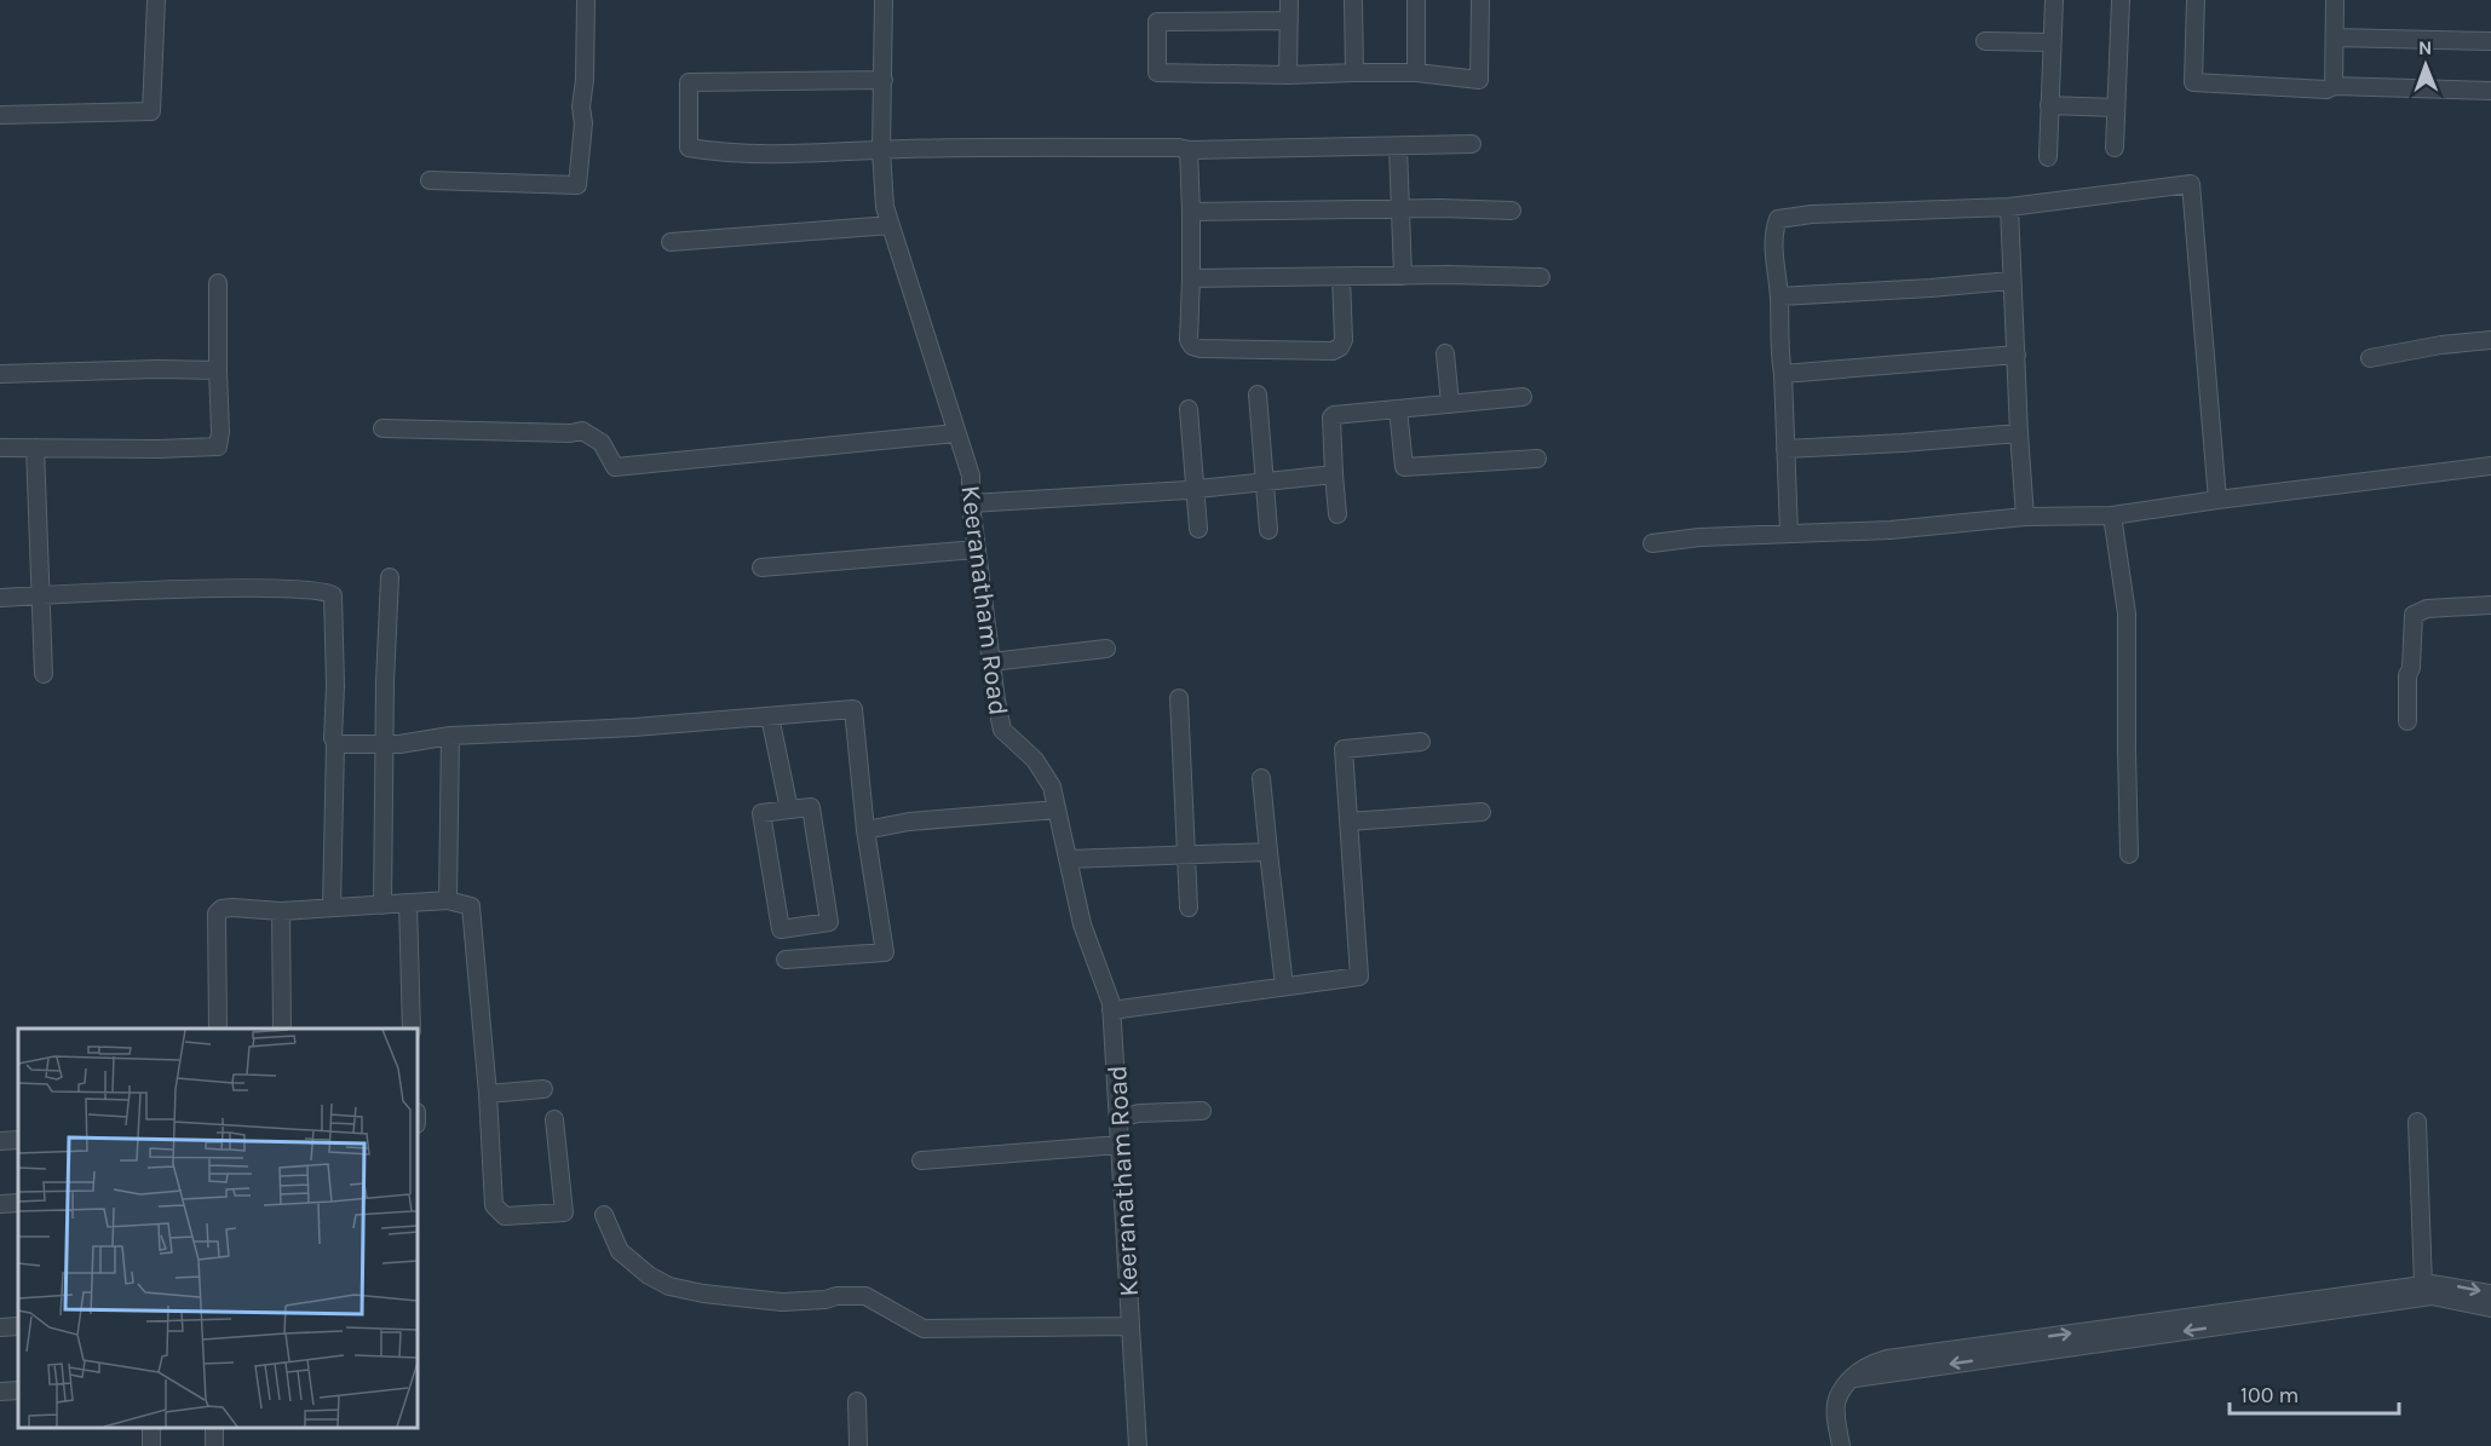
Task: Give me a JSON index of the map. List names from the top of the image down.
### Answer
{
  "streets": {
    "street": ["Keeranatham Road"]
  },
  "scale_bar": "100 m",
  "north": "top"
}
